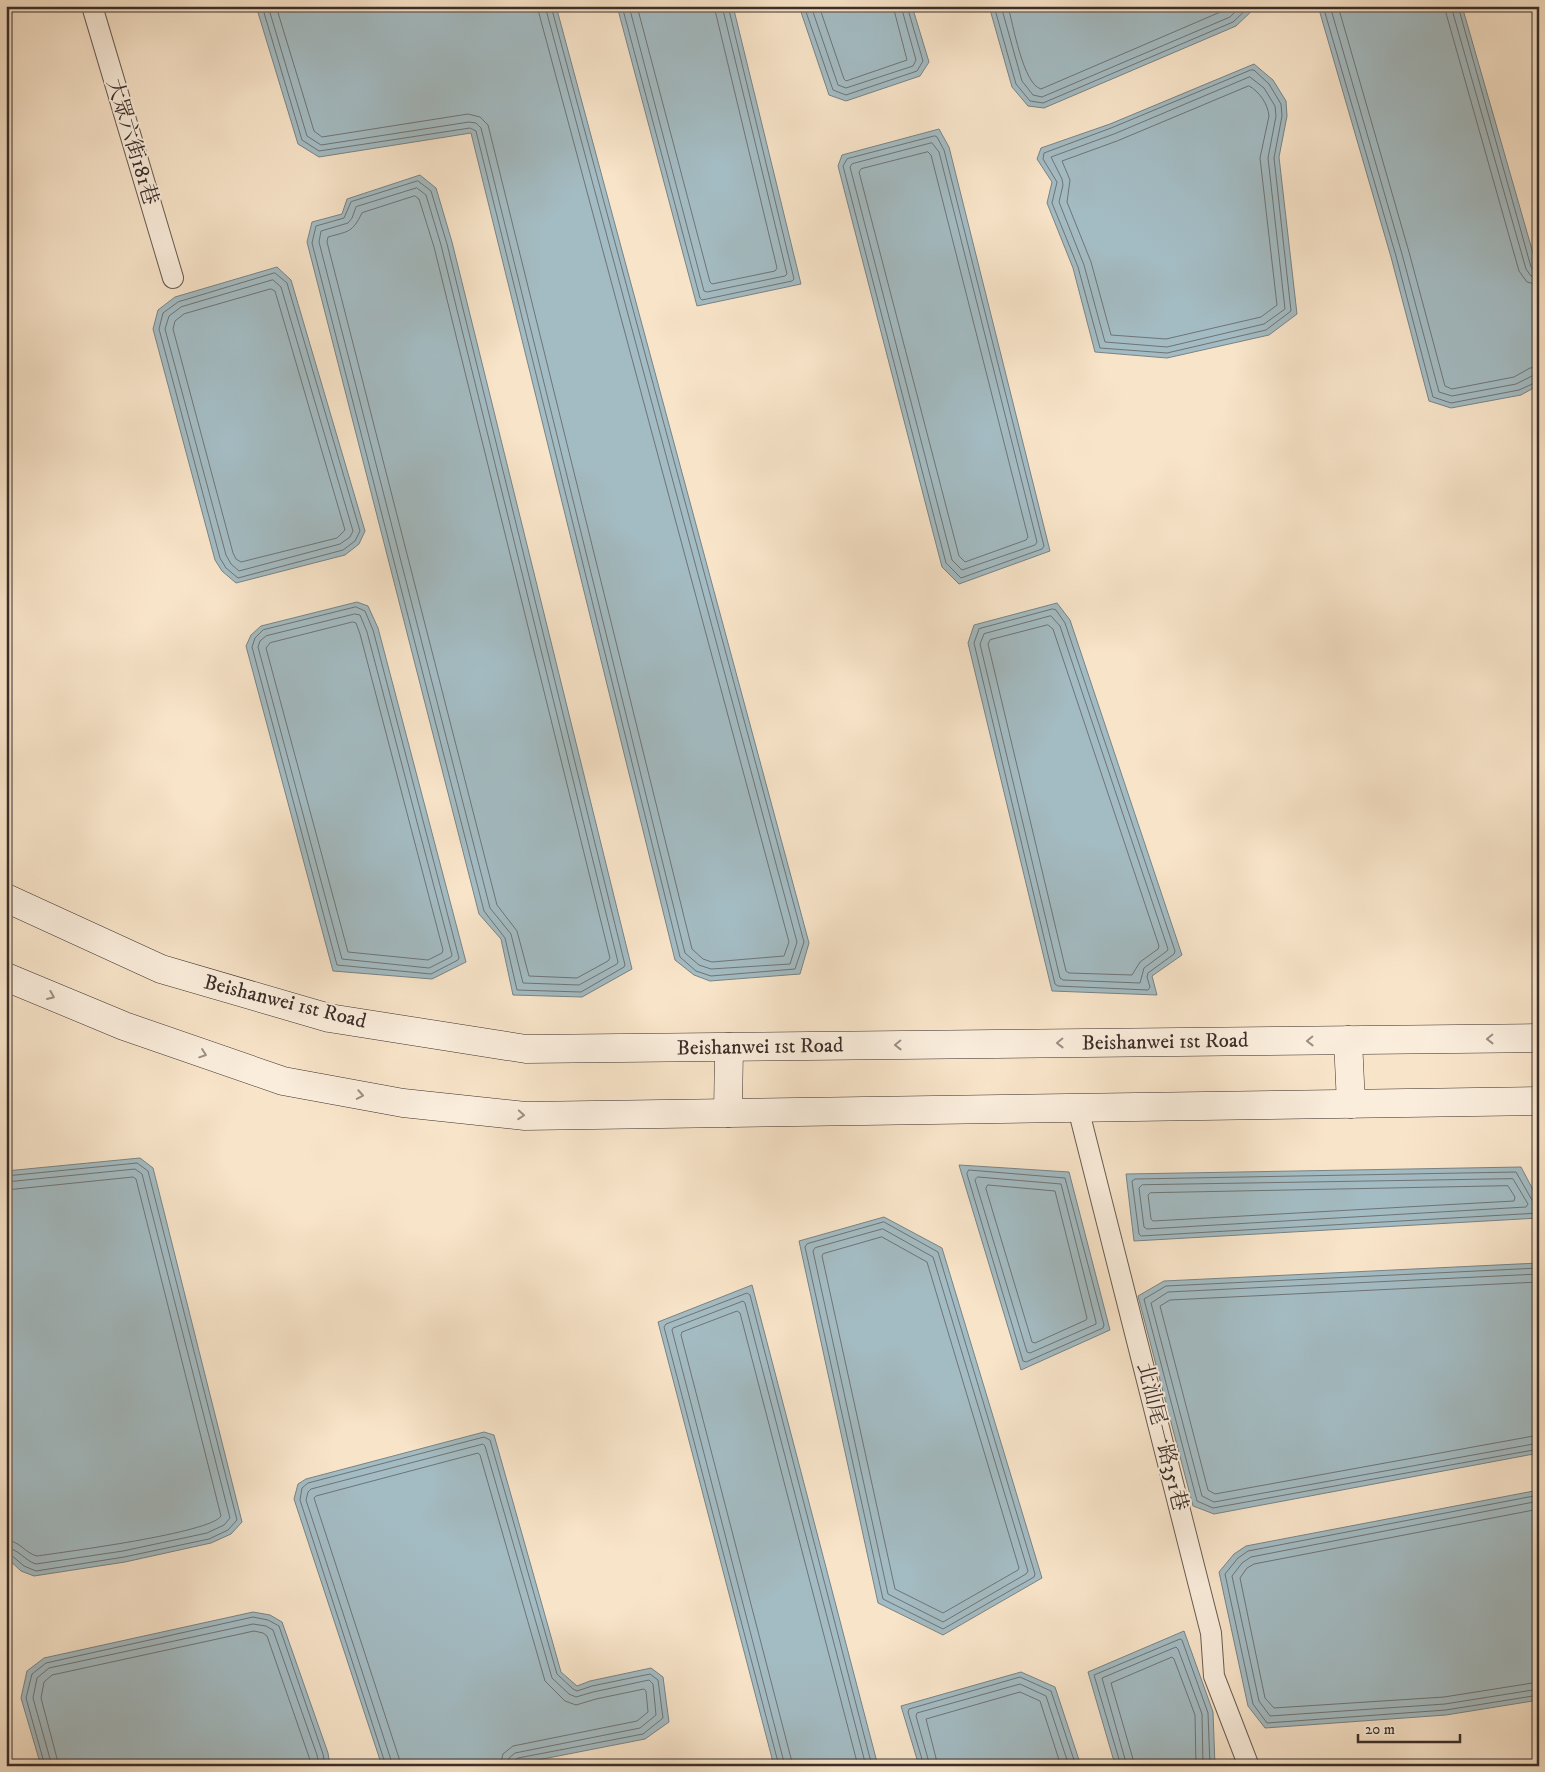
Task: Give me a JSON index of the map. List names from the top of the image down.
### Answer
{
  "streets": {
    "street": ["Beishanwei 1st Road"],
    "lane": ["大眾六街181巷", "北汕尾一路351巷"]
  },
  "scale_bar": "20 m"
}
